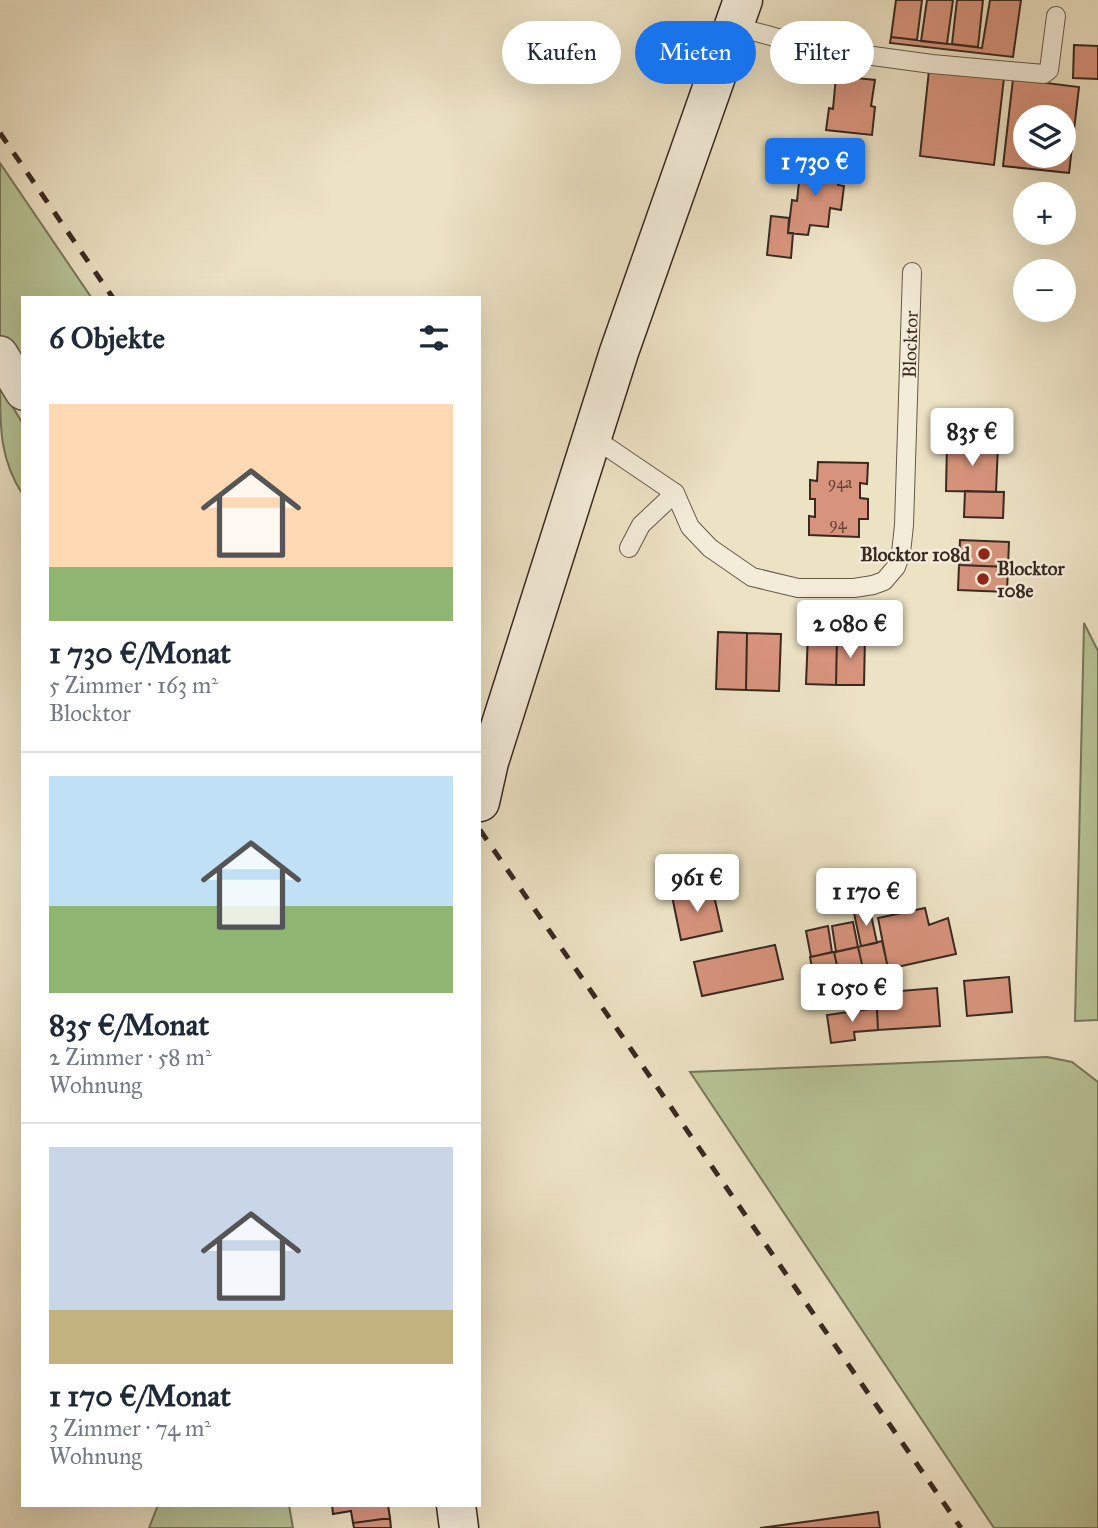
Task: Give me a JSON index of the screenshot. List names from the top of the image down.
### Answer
{
  "streets": {
    "lane": ["Blocktor"]
  },
  "places": ["Blocktor 108d", "Blocktor 108e"],
  "house_numbers": ["94a", "94"],
  "page": {
    "chip": ["Kaufen", "Mieten", "Filter"],
    "map_buttons": ["+", "−"],
    "price": [
      "1 730 €",
      "835 €",
      "2 080 €",
      "961 €",
      "1 170 €",
      "1 050 €"
    ],
    "heading": "6 Objekte",
    "list": [
      {
        "name": "1 730 €/Monat",
        "note": "5 Zimmer · 163 m² · Blocktor"
      },
      {
        "name": "835 €/Monat",
        "note": "2 Zimmer · 58 m² · Wohnung"
      },
      {
        "name": "1 170 €/Monat",
        "note": "3 Zimmer · 74 m² · Wohnung"
      }
    ]
  }
}
